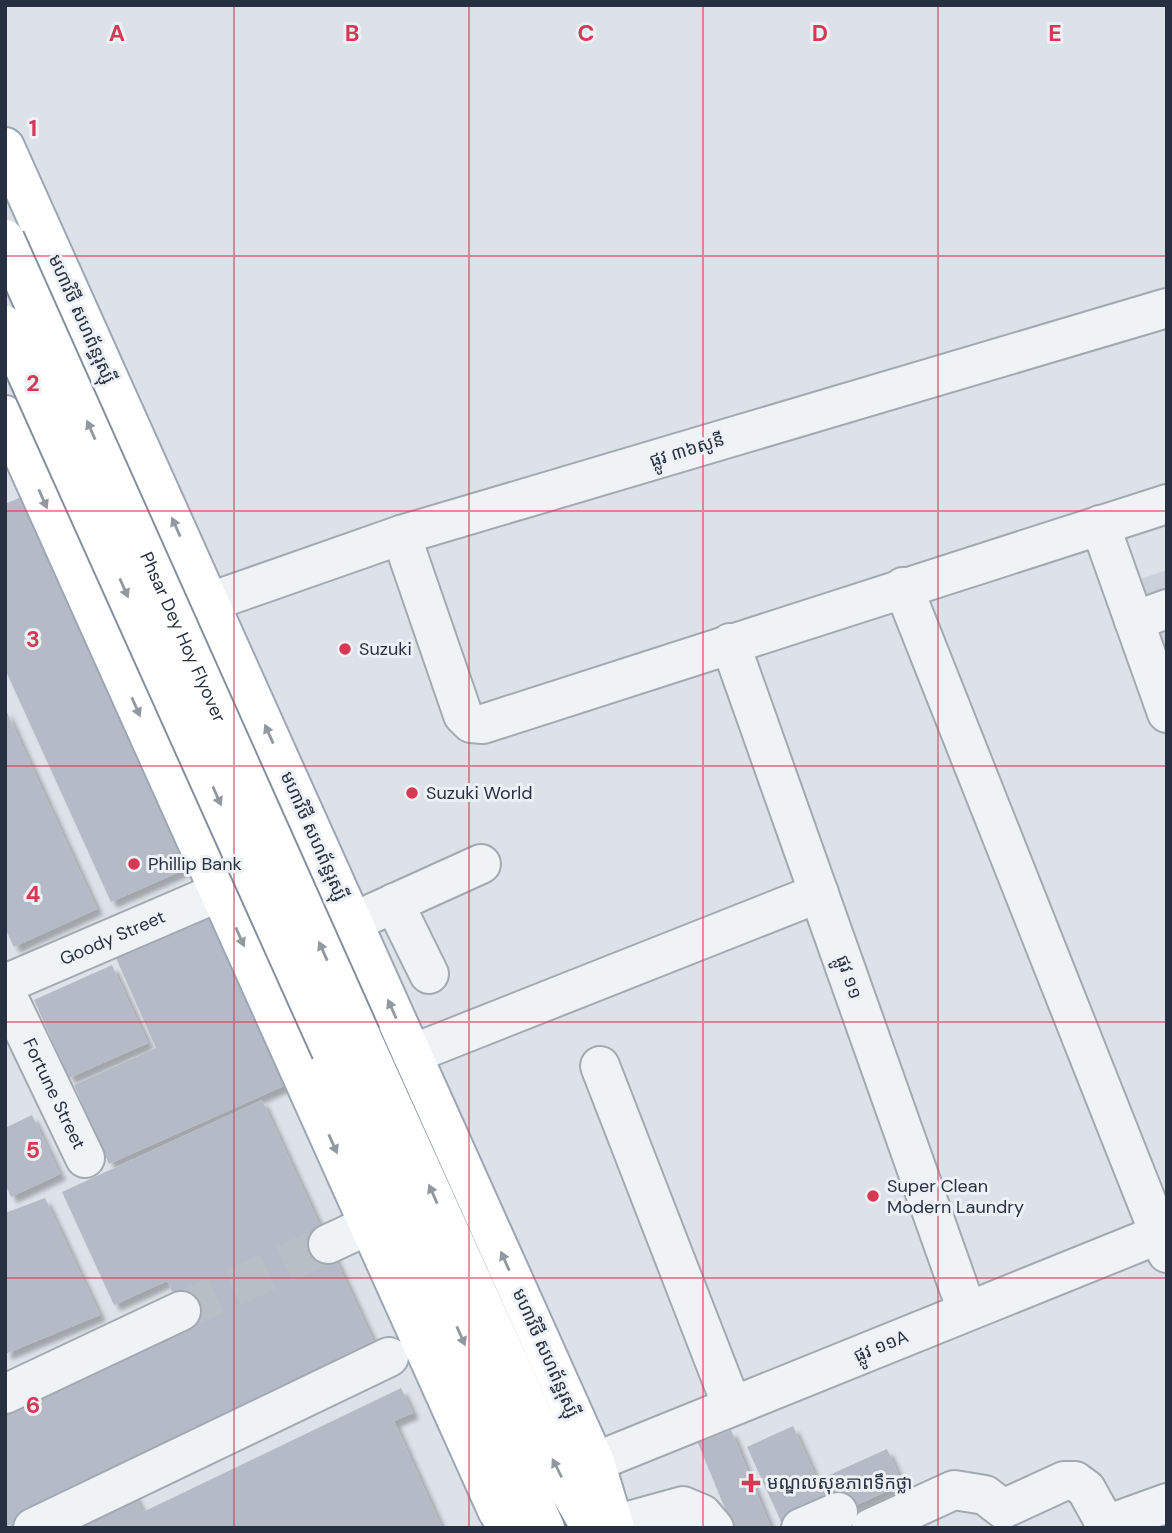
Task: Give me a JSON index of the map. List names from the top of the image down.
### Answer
{
  "streets": {
    "main road": ["មហាវិថី សហព័ន្ធរុស្ស៊ី", "Phsar Dey Hoy Flyover"],
    "street": [
      "ផ្លូវ ៣៦សូនី",
      "Goody Street",
      "ផ្លូវ ១១",
      "Fortune Street",
      "ផ្លូវ ១១A"
    ]
  },
  "crossings": [
    ["មហាវិថី សហព័ន្ធរុស្ស៊ី", "ផ្លូវ ៣៦សូនី"],
    ["មហាវិថី សហព័ន្ធរុស្ស៊ី", "ផ្លូវ ១១A"],
    ["ផ្លូវ ១១", "ផ្លូវ ១១A"]
  ],
  "places": {
    "other": [
      "Suzuki",
      "Suzuki World",
      "Phillip Bank",
      "Super Clean Modern Laundry"
    ],
    "health": ["មណ្ឌលសុខភាពទឹកថ្លា"]
  },
  "grid": {
    "columns": [
      "A",
      "B",
      "C",
      "D",
      "E"
    ],
    "rows": [
      "1",
      "2",
      "3",
      "4",
      "5",
      "6"
    ]
  }
}
